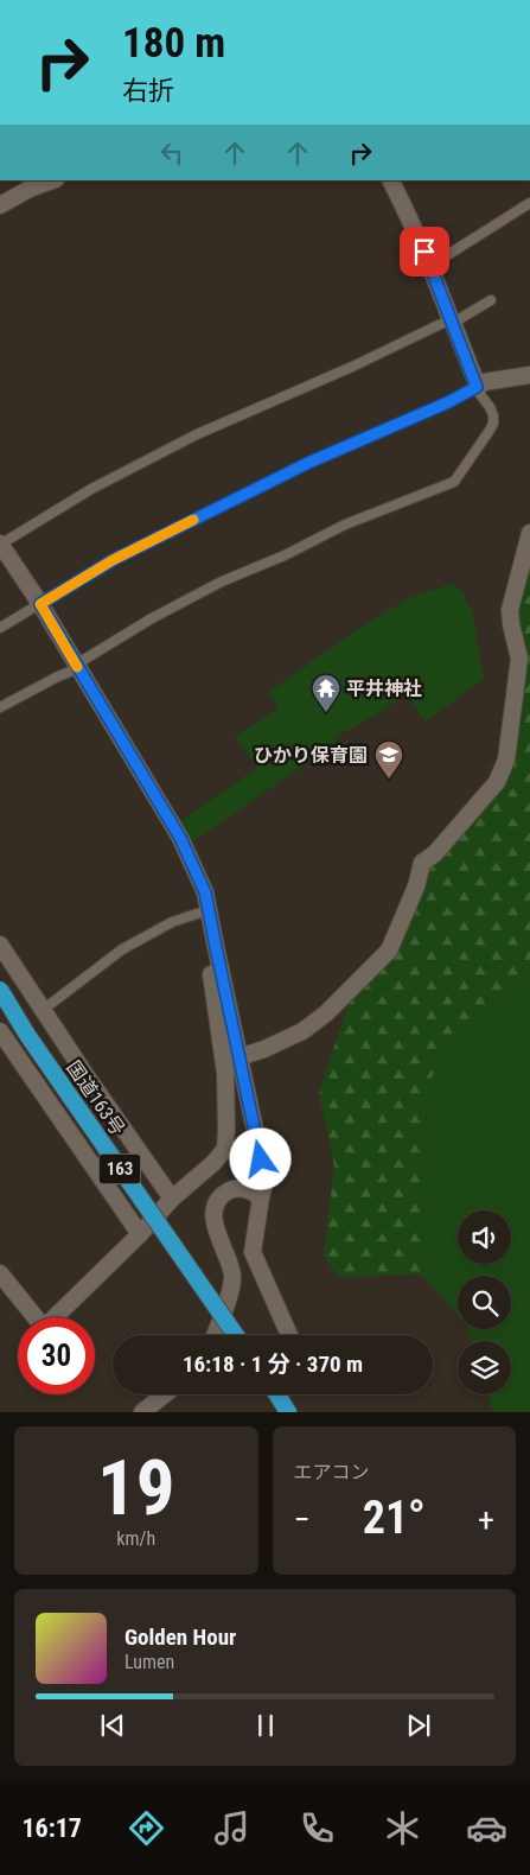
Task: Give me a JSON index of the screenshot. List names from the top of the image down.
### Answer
{
  "streets": {
    "highway": ["国道163号", "163"]
  },
  "places": {
    "temple": ["平井神社"],
    "school or university": ["ひかり保育園"]
  },
  "page": {
    "turn": ["180 m", "右折"],
    "limit": "30",
    "trip": "16:18 · 1 分 · 370 m",
    "tile": [
      ["19", "km/h"],
      "エアコン"
    ],
    "heat": ["−", "21°", "+"],
    "song": ["Golden Hour", "Lumen"],
    "tabs": "16:17"
  }
}
